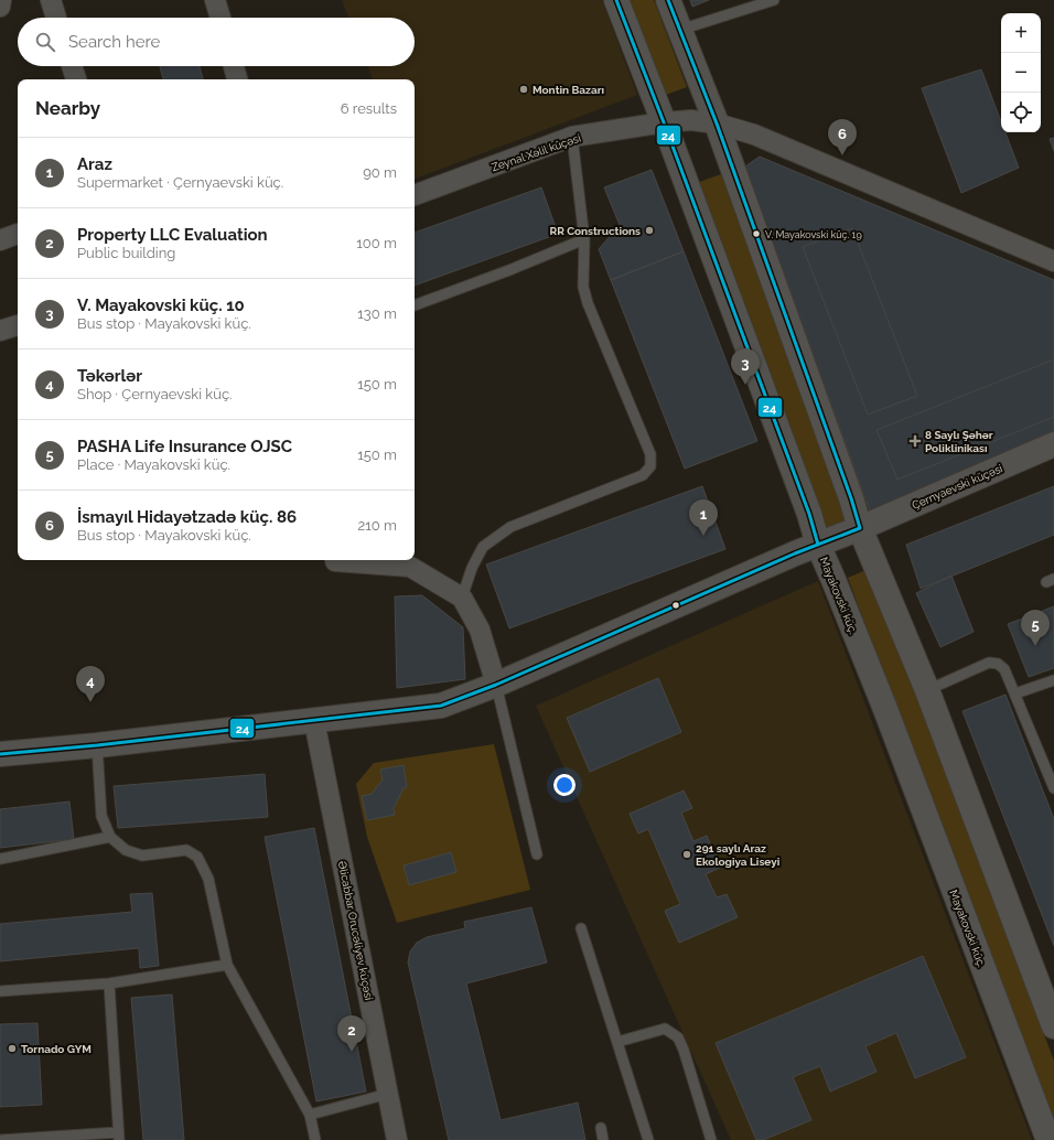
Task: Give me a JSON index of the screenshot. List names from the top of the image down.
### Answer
{
  "streets": {
    "street": [
      "Zeynal Xəlil küçəsi",
      "Çernyaevski küçəsi",
      "Mayakovski küç.",
      "Əlicabbar Orucəliyev küçəsi"
    ]
  },
  "crossings": [
    ["Zeynal Xəlil küçəsi", "Mayakovski küç."],
    ["Çernyaevski küçəsi", "Mayakovski küç."],
    ["Çernyaevski küçəsi", "Əlicabbar Orucəliyev küçəsi"]
  ],
  "places": {
    "other": [
      "Montin Bazarı",
      "RR Constructions",
      "V. Mayakovski küç. 19",
      "291 saylı Araz Ekologiya Liseyi",
      "Tornado GYM"
    ],
    "health": ["8 Saylı Şəhər Poliklinikası"]
  },
  "lines": ["transit line 24"],
  "page": {
    "map_buttons": ["+", "−"],
    "search": "Search here",
    "heading": ["Nearby", "6 results"],
    "pins": [
      "6",
      "3",
      "1",
      "5",
      "4",
      "2"
    ],
    "list": [
      {
        "mark": "1",
        "name": "Araz",
        "note": "Supermarket · Çernyaevski küç.",
        "value": "90 m"
      },
      {
        "mark": "2",
        "name": "Property LLC Evaluation",
        "note": "Public building",
        "value": "100 m"
      },
      {
        "mark": "3",
        "name": "V. Mayakovski küç. 10",
        "note": "Bus stop · Mayakovski küç.",
        "value": "130 m"
      },
      {
        "mark": "4",
        "name": "Təkərlər",
        "note": "Shop · Çernyaevski küç.",
        "value": "150 m"
      },
      {
        "mark": "5",
        "name": "PASHA Life Insurance OJSC",
        "note": "Place · Mayakovski küç.",
        "value": "150 m"
      },
      {
        "mark": "6",
        "name": "İsmayıl Hidayətzadə küç. 86",
        "note": "Bus stop · Mayakovski küç.",
        "value": "210 m"
      }
    ]
  }
}
